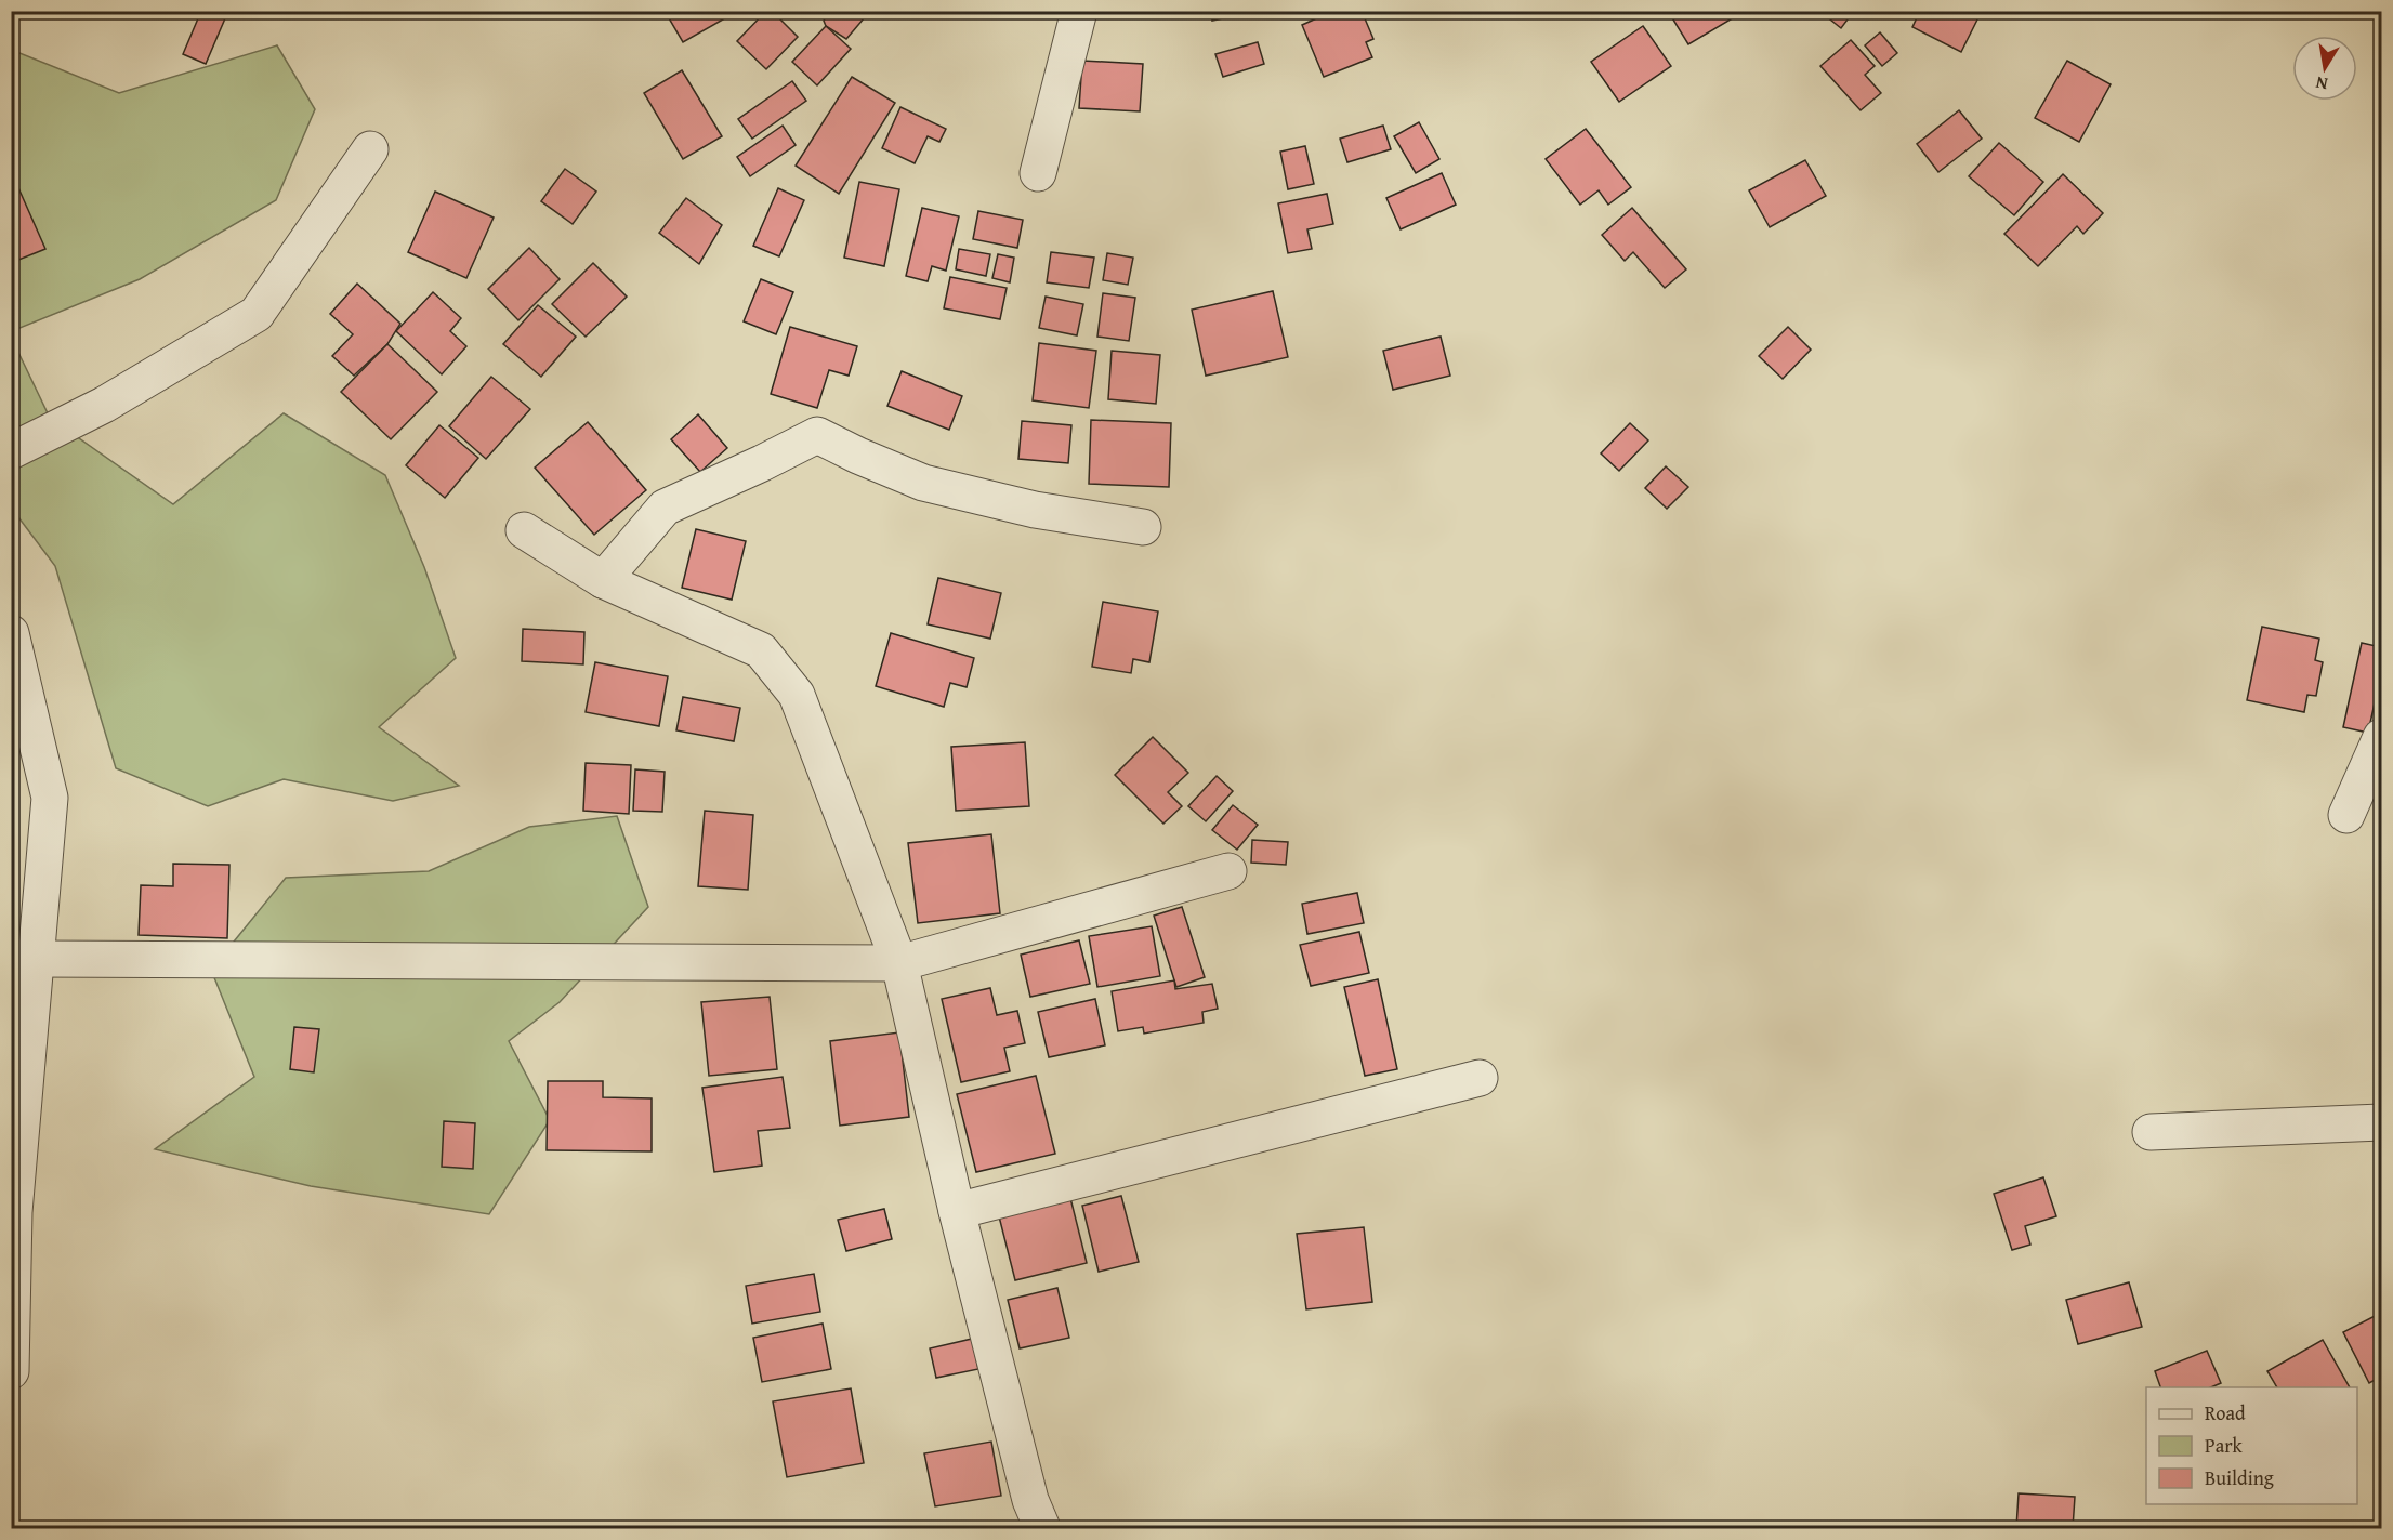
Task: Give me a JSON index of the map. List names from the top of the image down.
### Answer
{
  "legend": ["Road", "Park", "Building"],
  "north": "bottom"
}
